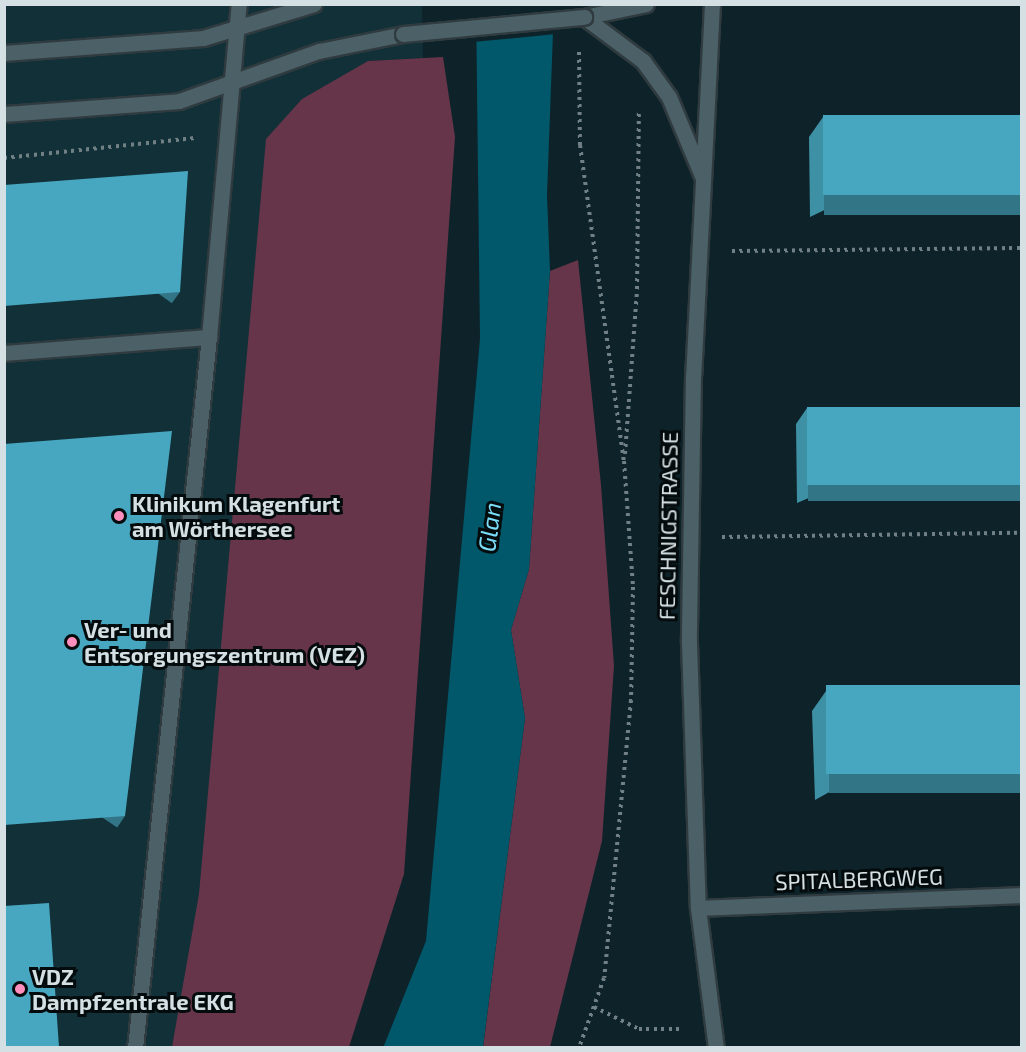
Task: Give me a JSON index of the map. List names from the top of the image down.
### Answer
{
  "streets": {
    "street": ["FESCHNIGSTRASSE", "SPITALBERGWEG"]
  },
  "crossings": [
    ["FESCHNIGSTRASSE", "SPITALBERGWEG"]
  ],
  "water": ["Glan"],
  "places": ["Klinikum Klagenfurt am Wörthersee", "Ver- und Entsorgungszentrum (VEZ)", "VDZ Dampfzentrale EKG"]
}
